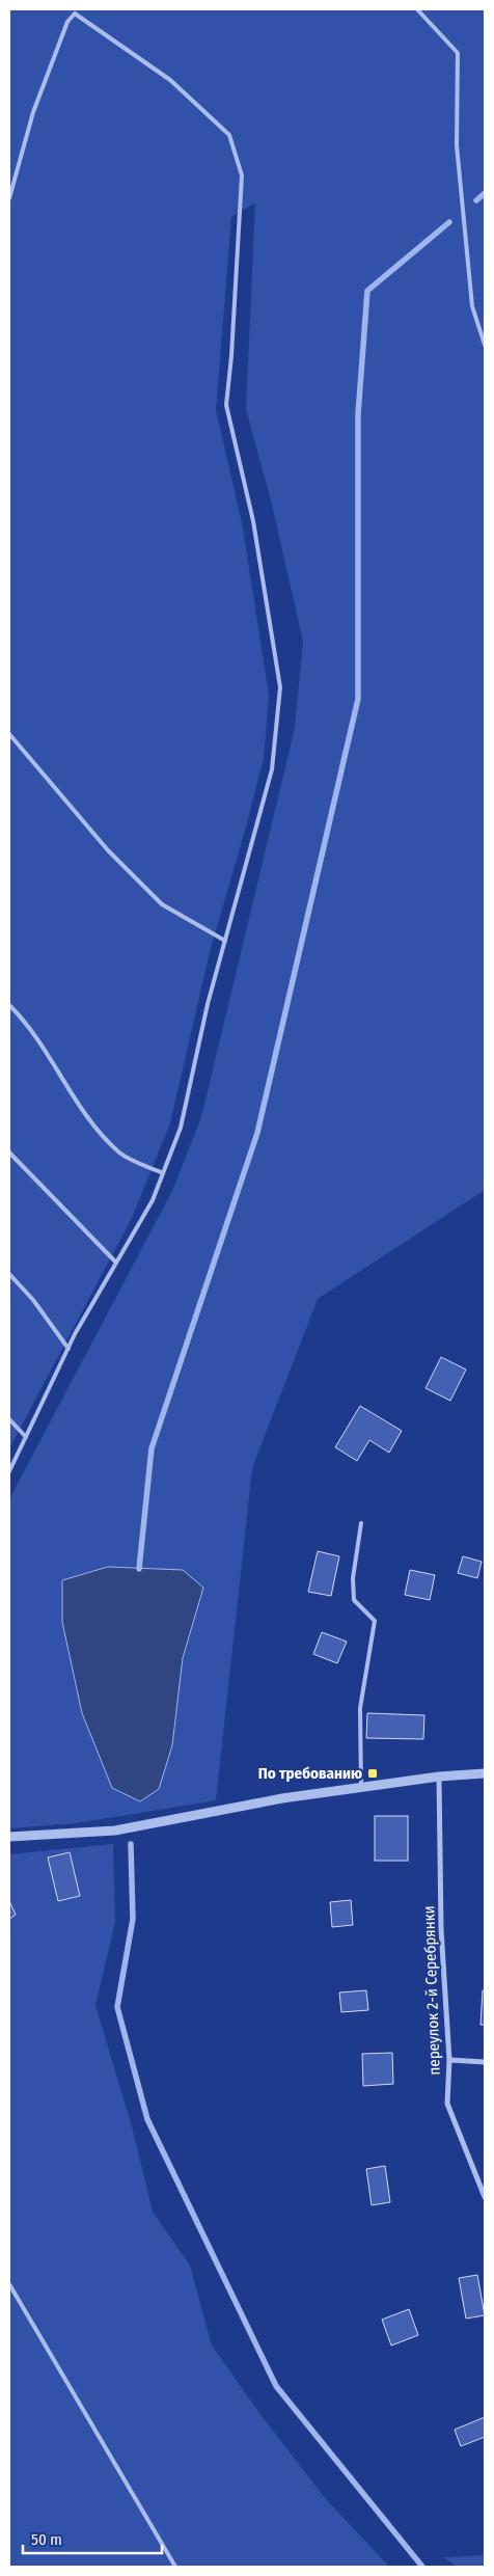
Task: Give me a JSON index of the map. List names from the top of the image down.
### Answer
{
  "streets": {
    "street": ["переулок 2-й Серебрянки"]
  },
  "places": {
    "transit": ["По требованию"]
  },
  "scale_bar": "50 m"
}
